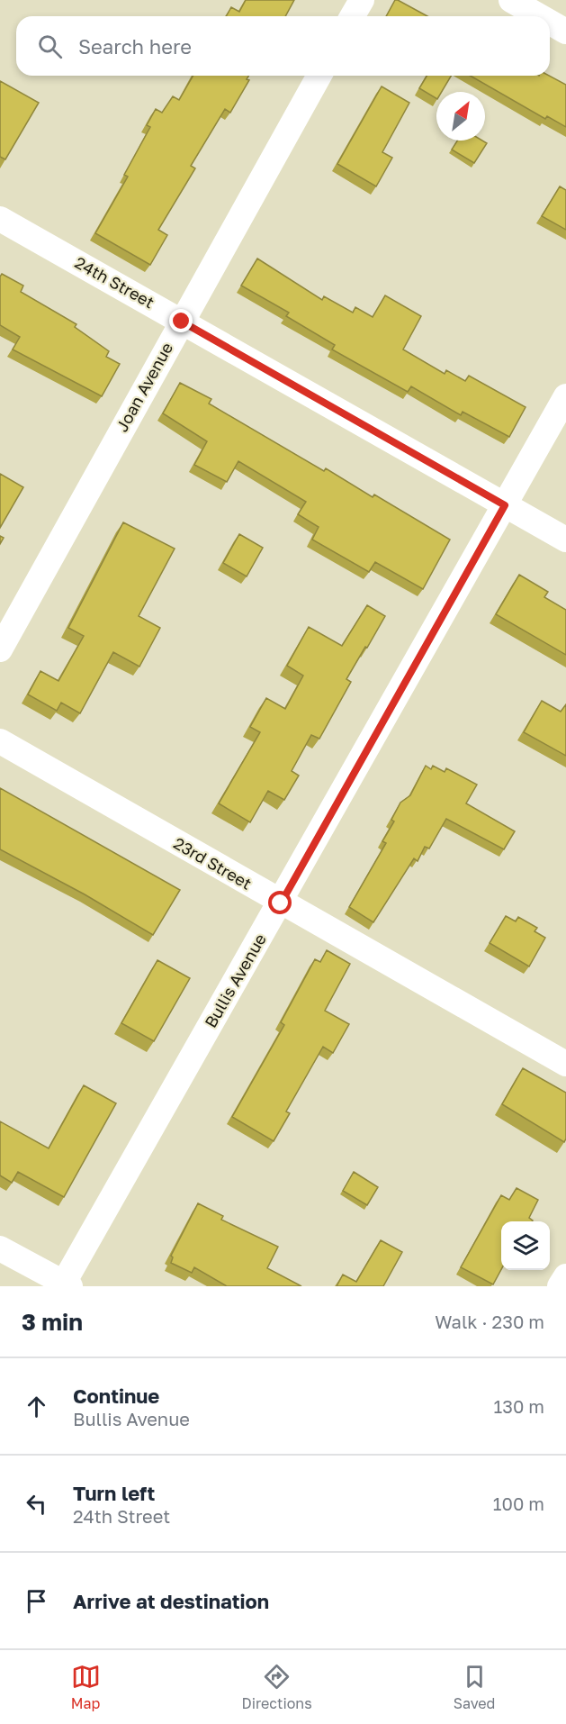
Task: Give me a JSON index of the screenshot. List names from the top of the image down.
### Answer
{
  "streets": {
    "street": [
      "24th Street",
      "Joan Avenue",
      "23rd Street",
      "Bullis Avenue"
    ]
  },
  "crossings": [
    ["24th Street", "Joan Avenue"],
    ["24th Street", "Bullis Avenue"],
    ["23rd Street", "Bullis Avenue"]
  ],
  "north": "top right",
  "page": {
    "search": "Search here",
    "heading": ["3 min", "Walk · 230 m"],
    "list": [
      ["Continue", "Bullis Avenue", "130 m"],
      ["Turn left", "24th Street", "100 m"],
      "Arrive at destination"
    ],
    "nav": ["Map", "Directions", "Saved"]
  }
}
